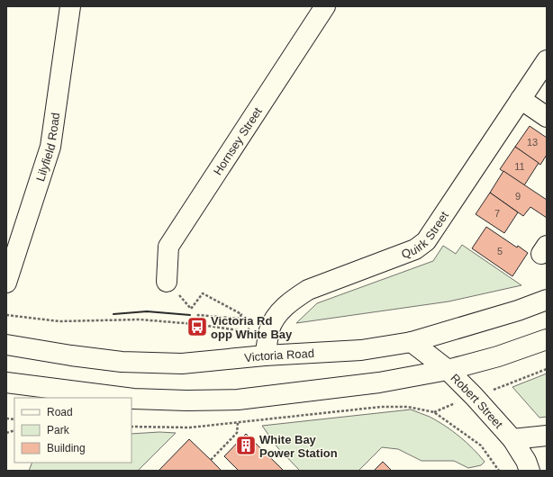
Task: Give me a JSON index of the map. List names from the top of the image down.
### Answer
{
  "streets": {
    "main road": [
      "Hornsey Street",
      "Lilyfield Road",
      "Quirk Street",
      "Victoria Road",
      "Robert Street"
    ]
  },
  "crossings": [
    ["Quirk Street", "Victoria Road"],
    ["Victoria Road", "Robert Street"]
  ],
  "places": {
    "bus stop": ["Victoria Rd opp White Bay"],
    "building": ["White Bay Power Station"]
  },
  "house_numbers": [
    "13",
    "11",
    "9",
    "7",
    "5"
  ],
  "legend": ["Road", "Park", "Building"]
}
